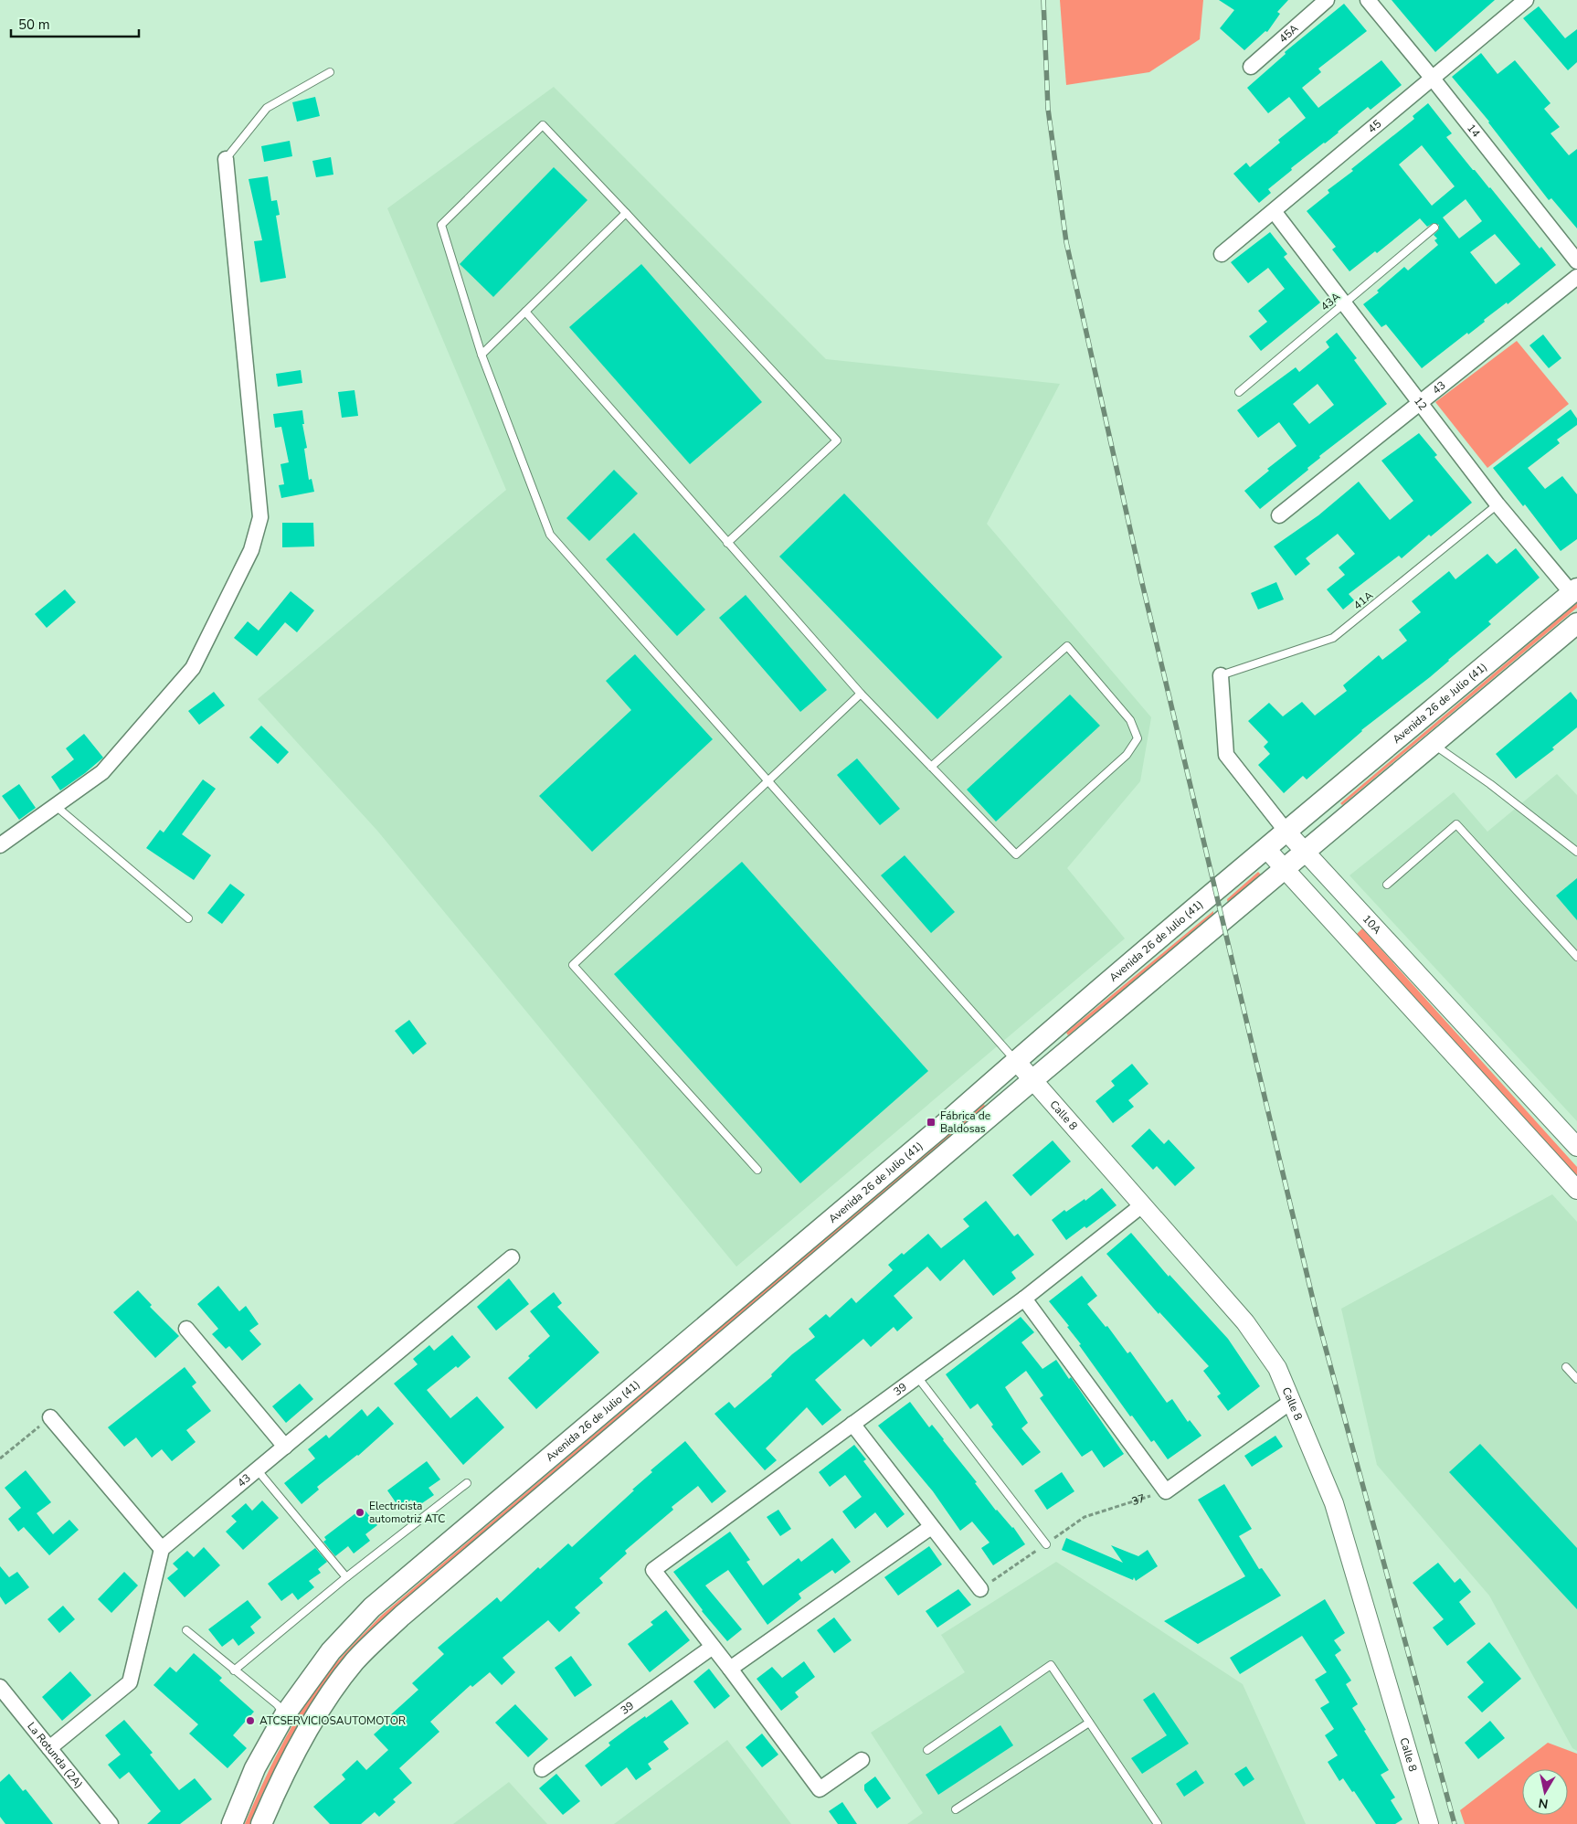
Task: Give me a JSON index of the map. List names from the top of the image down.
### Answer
{
  "streets": {
    "main road": ["Avenida 26 de Julio (41)"],
    "street": [
      "45A",
      "45",
      "14",
      "43",
      "12",
      "10A",
      "Calle 8",
      "39",
      "La Rotunda (2A)"
    ],
    "lane": ["43A", "41A"],
    "path": ["37"]
  },
  "crossings": [
    ["45", "14"],
    ["45", "12"],
    ["43A", "12"],
    ["43", "12"],
    ["12", "41A"],
    ["12", "Avenida 26 de Julio (41)"],
    ["41A", "10A"],
    ["Avenida 26 de Julio (41)", "10A"],
    ["Avenida 26 de Julio (41)", "Calle 8"],
    ["Calle 8", "39"]
  ],
  "places": {
    "transit": ["Fábrica de Baldosas"],
    "other": ["Electricista automotriz ATC", "ATCSERVICIOSAUTOMOTOR"]
  },
  "scale_bar": "50 m",
  "north": "bottom"
}
